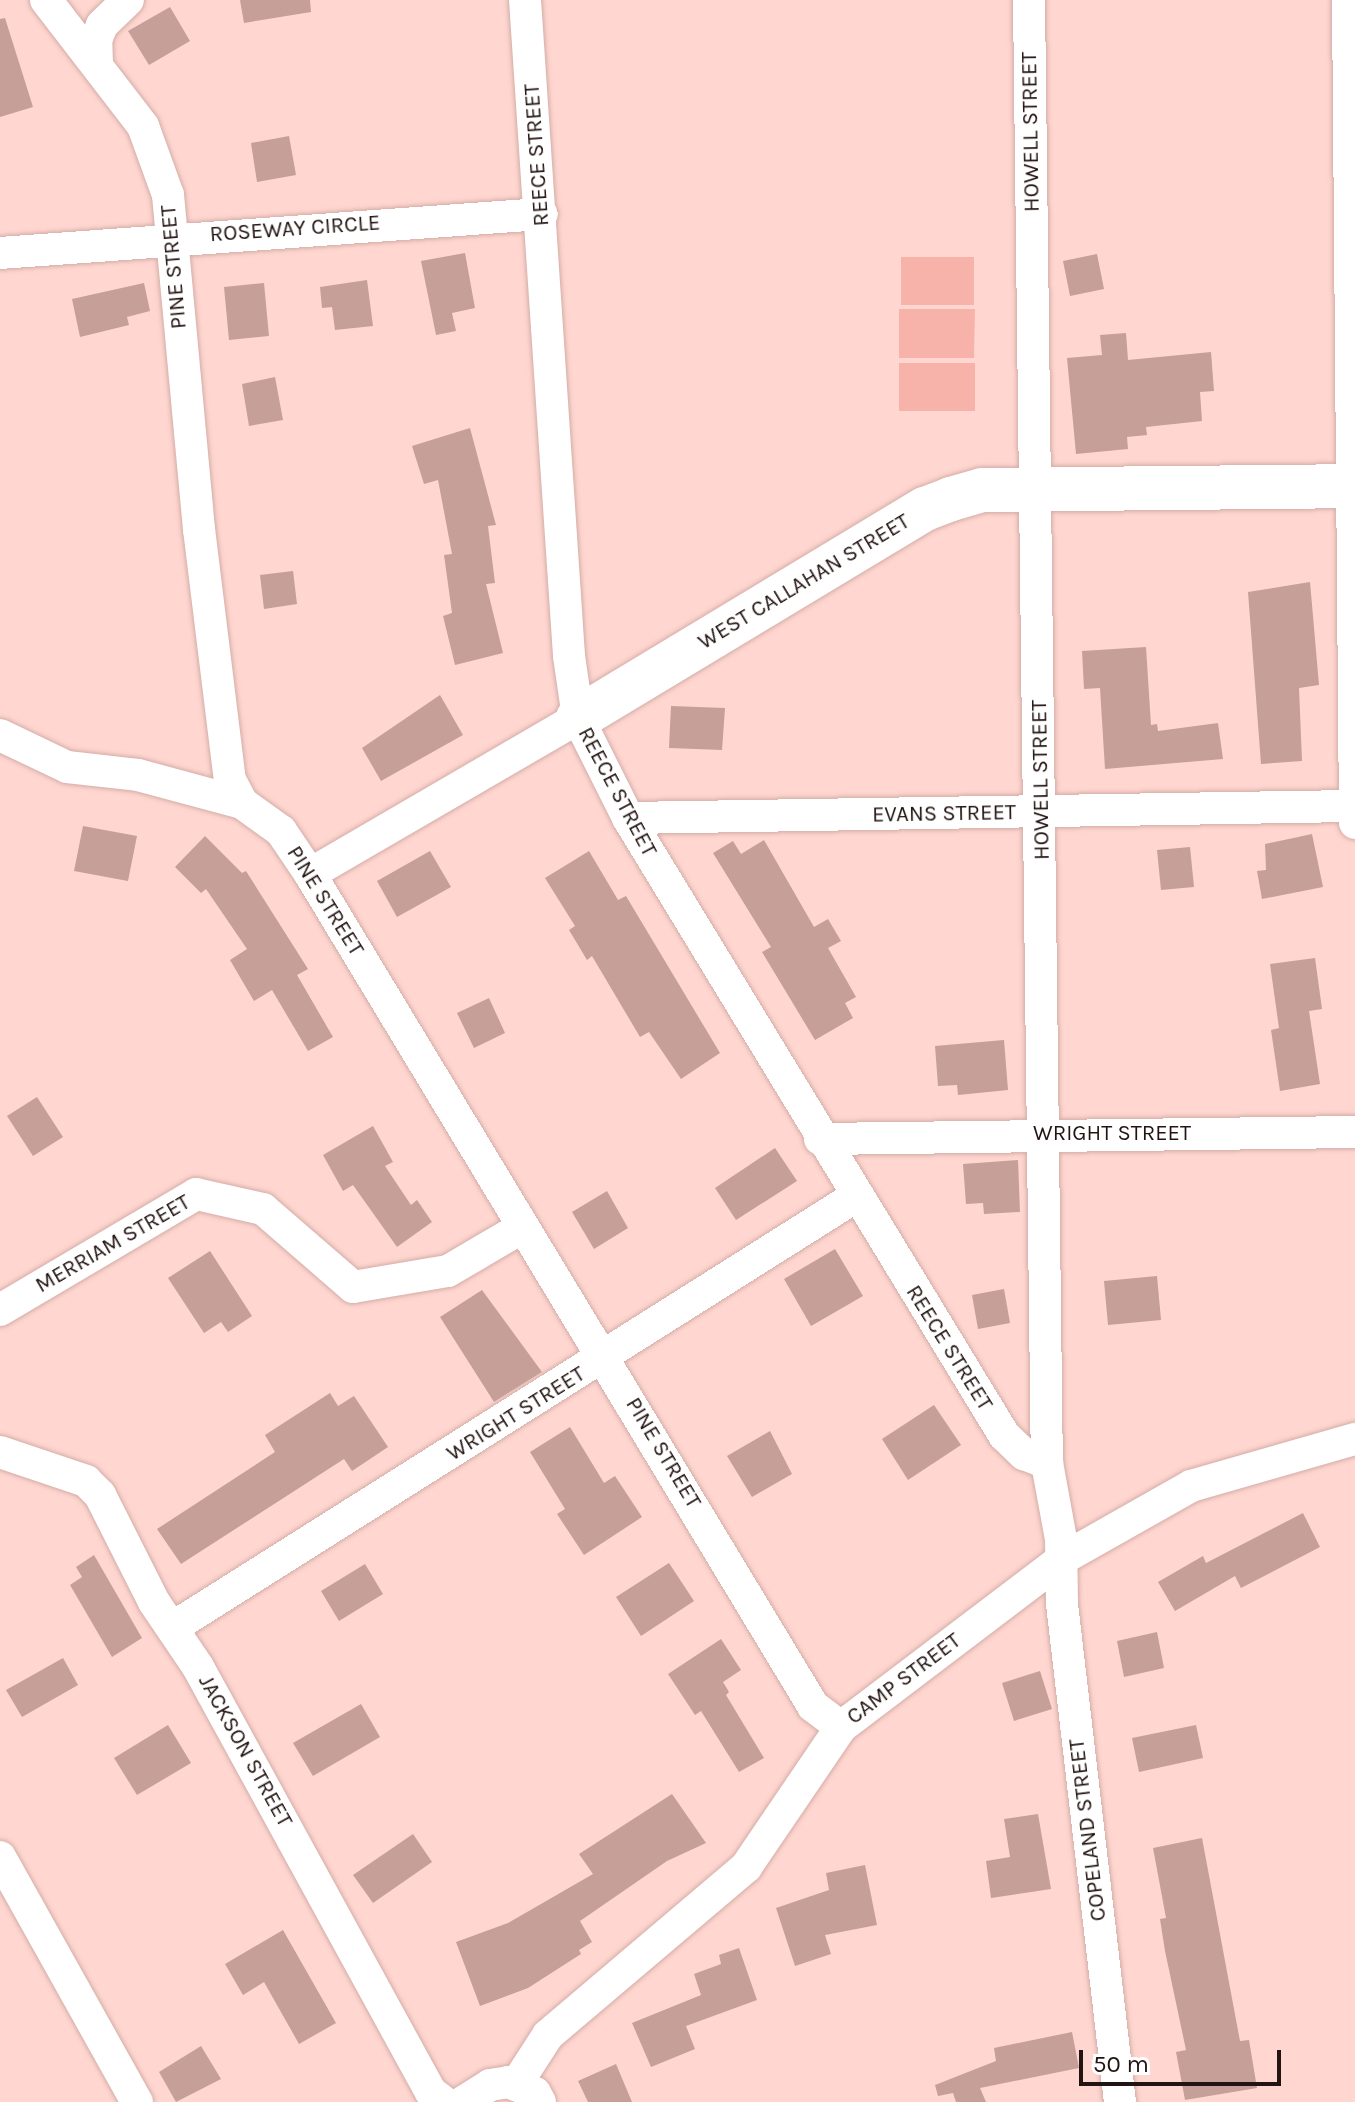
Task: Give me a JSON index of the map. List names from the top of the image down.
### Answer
{
  "streets": {
    "street": [
      "HOWELL STREET",
      "REECE STREET",
      "ROSEWAY CIRCLE",
      "PINE STREET",
      "WEST CALLAHAN STREET",
      "EVANS STREET",
      "WRIGHT STREET",
      "MERRIAM STREET",
      "CAMP STREET",
      "JACKSON STREET",
      "COPELAND STREET"
    ]
  },
  "crossings": [
    ["HOWELL STREET", "REECE STREET"],
    ["HOWELL STREET", "WEST CALLAHAN STREET"],
    ["HOWELL STREET", "EVANS STREET"],
    ["HOWELL STREET", "WRIGHT STREET"],
    ["HOWELL STREET", "CAMP STREET"],
    ["HOWELL STREET", "COPELAND STREET"],
    ["REECE STREET", "ROSEWAY CIRCLE"],
    ["REECE STREET", "WEST CALLAHAN STREET"],
    ["REECE STREET", "EVANS STREET"],
    ["REECE STREET", "WRIGHT STREET"],
    ["ROSEWAY CIRCLE", "PINE STREET"],
    ["PINE STREET", "WEST CALLAHAN STREET"],
    ["PINE STREET", "WRIGHT STREET"],
    ["PINE STREET", "MERRIAM STREET"],
    ["PINE STREET", "CAMP STREET"],
    ["WRIGHT STREET", "JACKSON STREET"],
    ["CAMP STREET", "COPELAND STREET"]
  ],
  "scale_bar": "50 m"
}
